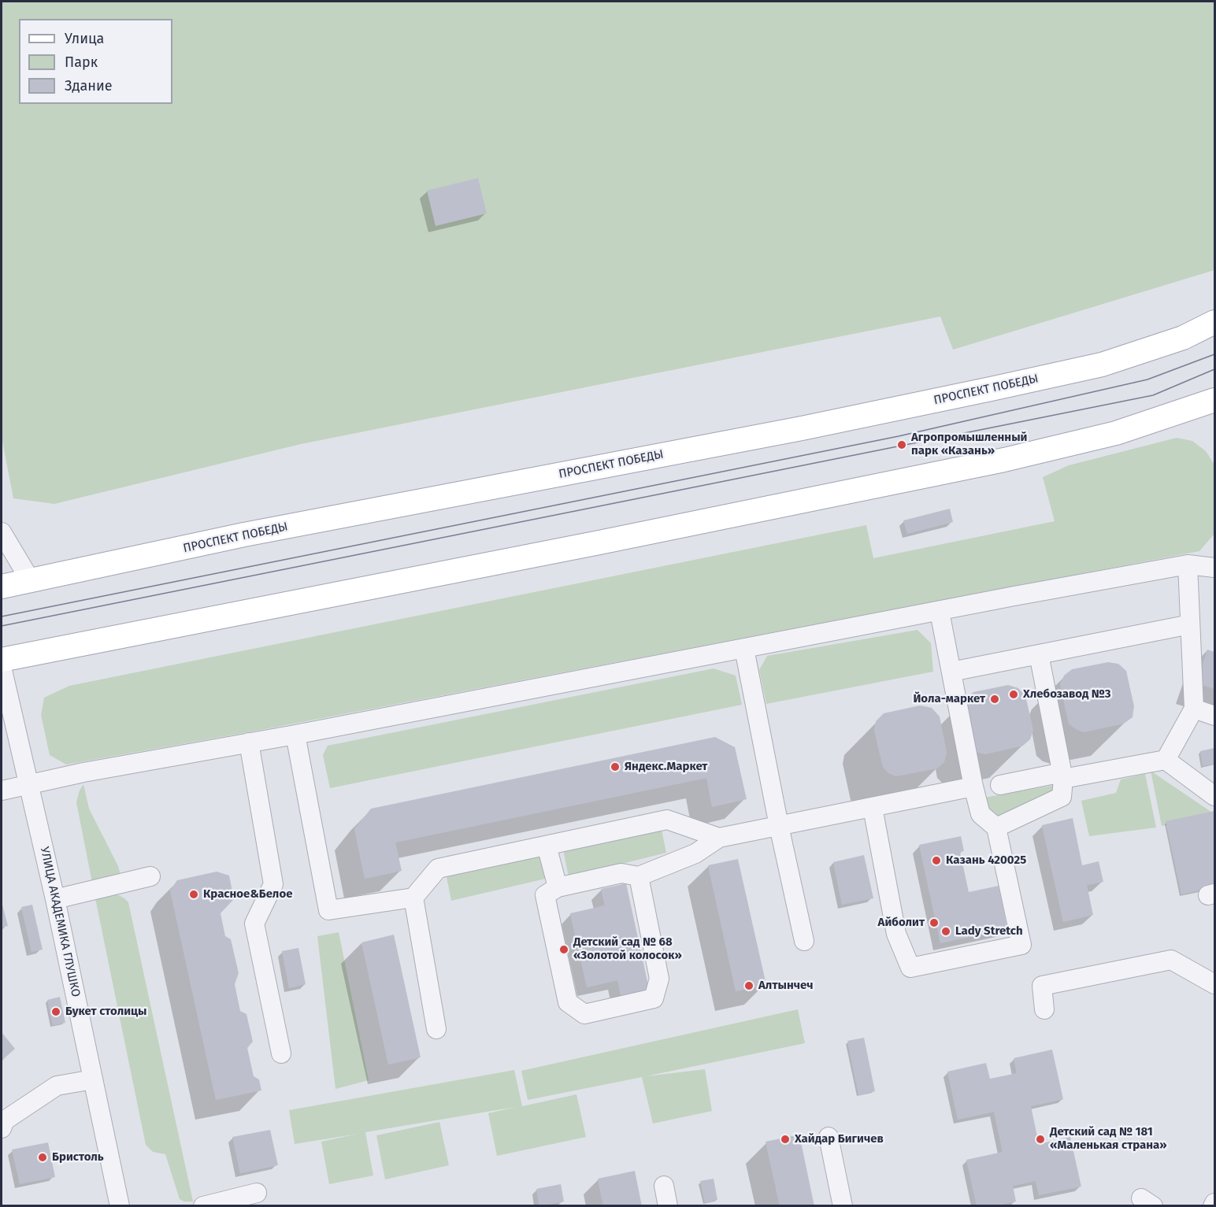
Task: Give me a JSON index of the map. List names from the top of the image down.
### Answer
{
  "streets": {
    "main road": ["ПРОСПЕКТ ПОБЕДЫ"],
    "street": ["УЛИЦА АКАДЕМИКА ГЛУШКО"]
  },
  "places": [
    "Агропромышленный парк «Казань»",
    "Хлебозавод №3",
    "Йола-маркет",
    "Яндекс.Маркет",
    "Казань 420025",
    "Красное&Белое",
    "Айболит",
    "Lady Stretch",
    "Детский сад № 68 «Золотой колосок»",
    "Алтынчеч",
    "Букет столицы",
    "Хайдар Бигичев",
    "Детский сад № 181 «Маленькая страна»",
    "Бристоль"
  ],
  "legend": ["Улица", "Парк", "Здание"]
}
